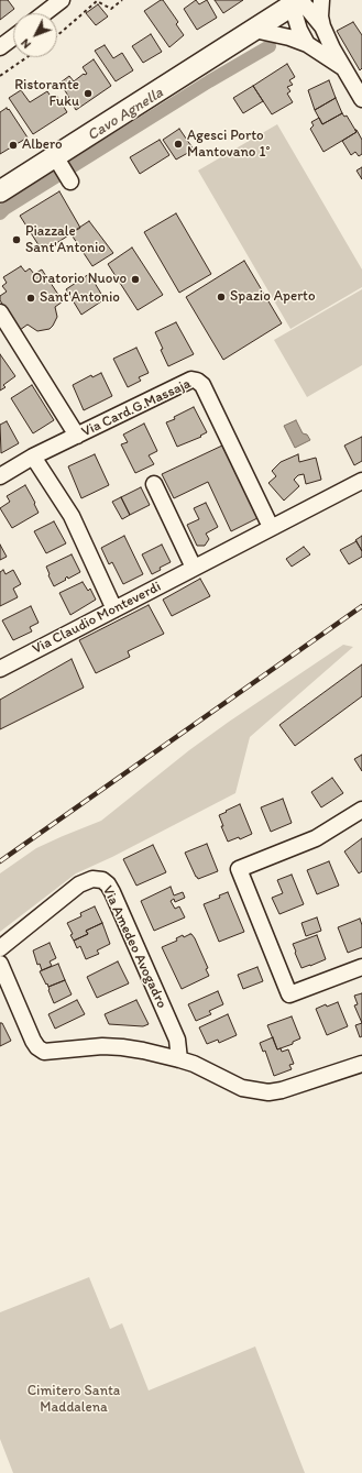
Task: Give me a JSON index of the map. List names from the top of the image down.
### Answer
{
  "streets": {
    "street": ["Via Card.G.Massaja", "Via Claudio Monteverdi", "Via Amedeo Avogadro"]
  },
  "crossings": [
    ["Via Card.G.Massaja", "Via Claudio Monteverdi"]
  ],
  "water": ["Cavo Agnella"],
  "parks": ["Cimitero Santa Maddalena"],
  "places": [
    "Ristorante Fuku",
    "Agesci Porto Mantovano 1°",
    "Albero",
    "Piazzale Sant'Antonio",
    "Oratorio Nuovo",
    "Spazio Aperto",
    "Sant'Antonio"
  ],
  "north": "bottom left"
}
